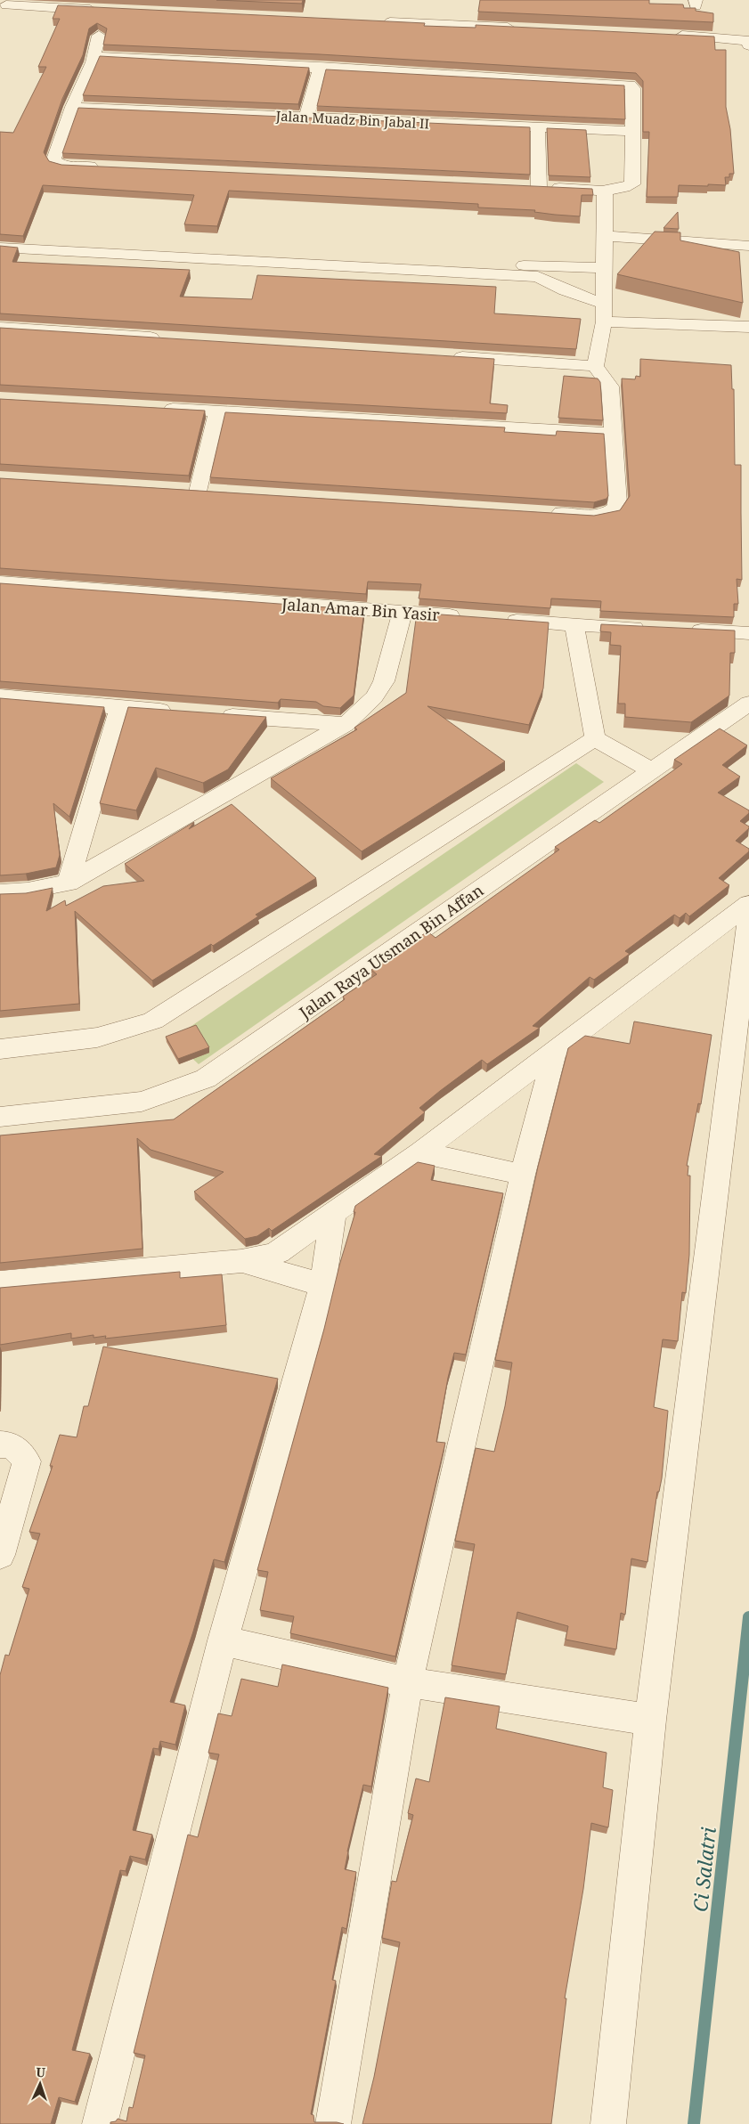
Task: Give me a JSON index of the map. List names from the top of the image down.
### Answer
{
  "streets": {
    "street": ["Jalan Muadz Bin Jabal II", "Jalan Amar Bin Yasir", "Jalan Raya Utsman Bin Affan"]
  },
  "water": ["Ci Salatri"],
  "north": "top"
}
